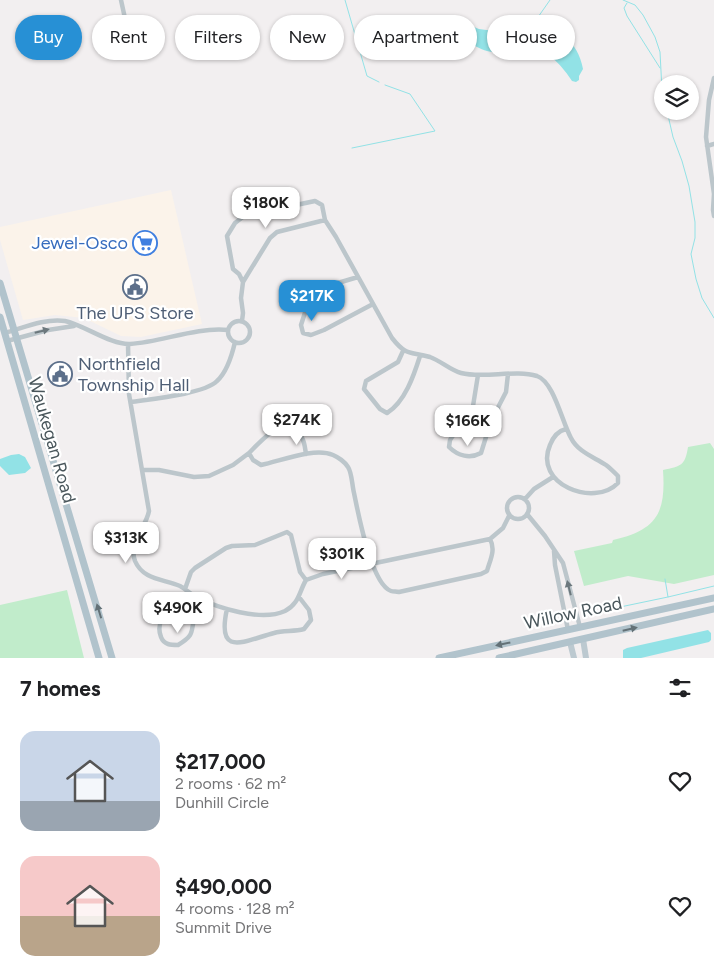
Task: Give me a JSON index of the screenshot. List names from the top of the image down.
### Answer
{
  "streets": {
    "main road": ["Waukegan Road", "Willow Road"]
  },
  "places": {
    "supermarket": ["Jewel-Osco"],
    "public building": ["The UPS Store", "Northfield Township Hall"]
  },
  "page": {
    "chip": [
      "Buy",
      "Rent",
      "Filters",
      "New",
      "Apartment",
      "House"
    ],
    "price": [
      "$180K",
      "$217K",
      "$274K",
      "$166K",
      "$313K",
      "$301K",
      "$490K"
    ],
    "heading": "7 homes",
    "list": [
      {
        "name": "$217,000",
        "note": "2 rooms · 62 m² · Dunhill Circle"
      },
      {
        "name": "$490,000",
        "note": "4 rooms · 128 m² · Summit Drive"
      }
    ]
  }
}
